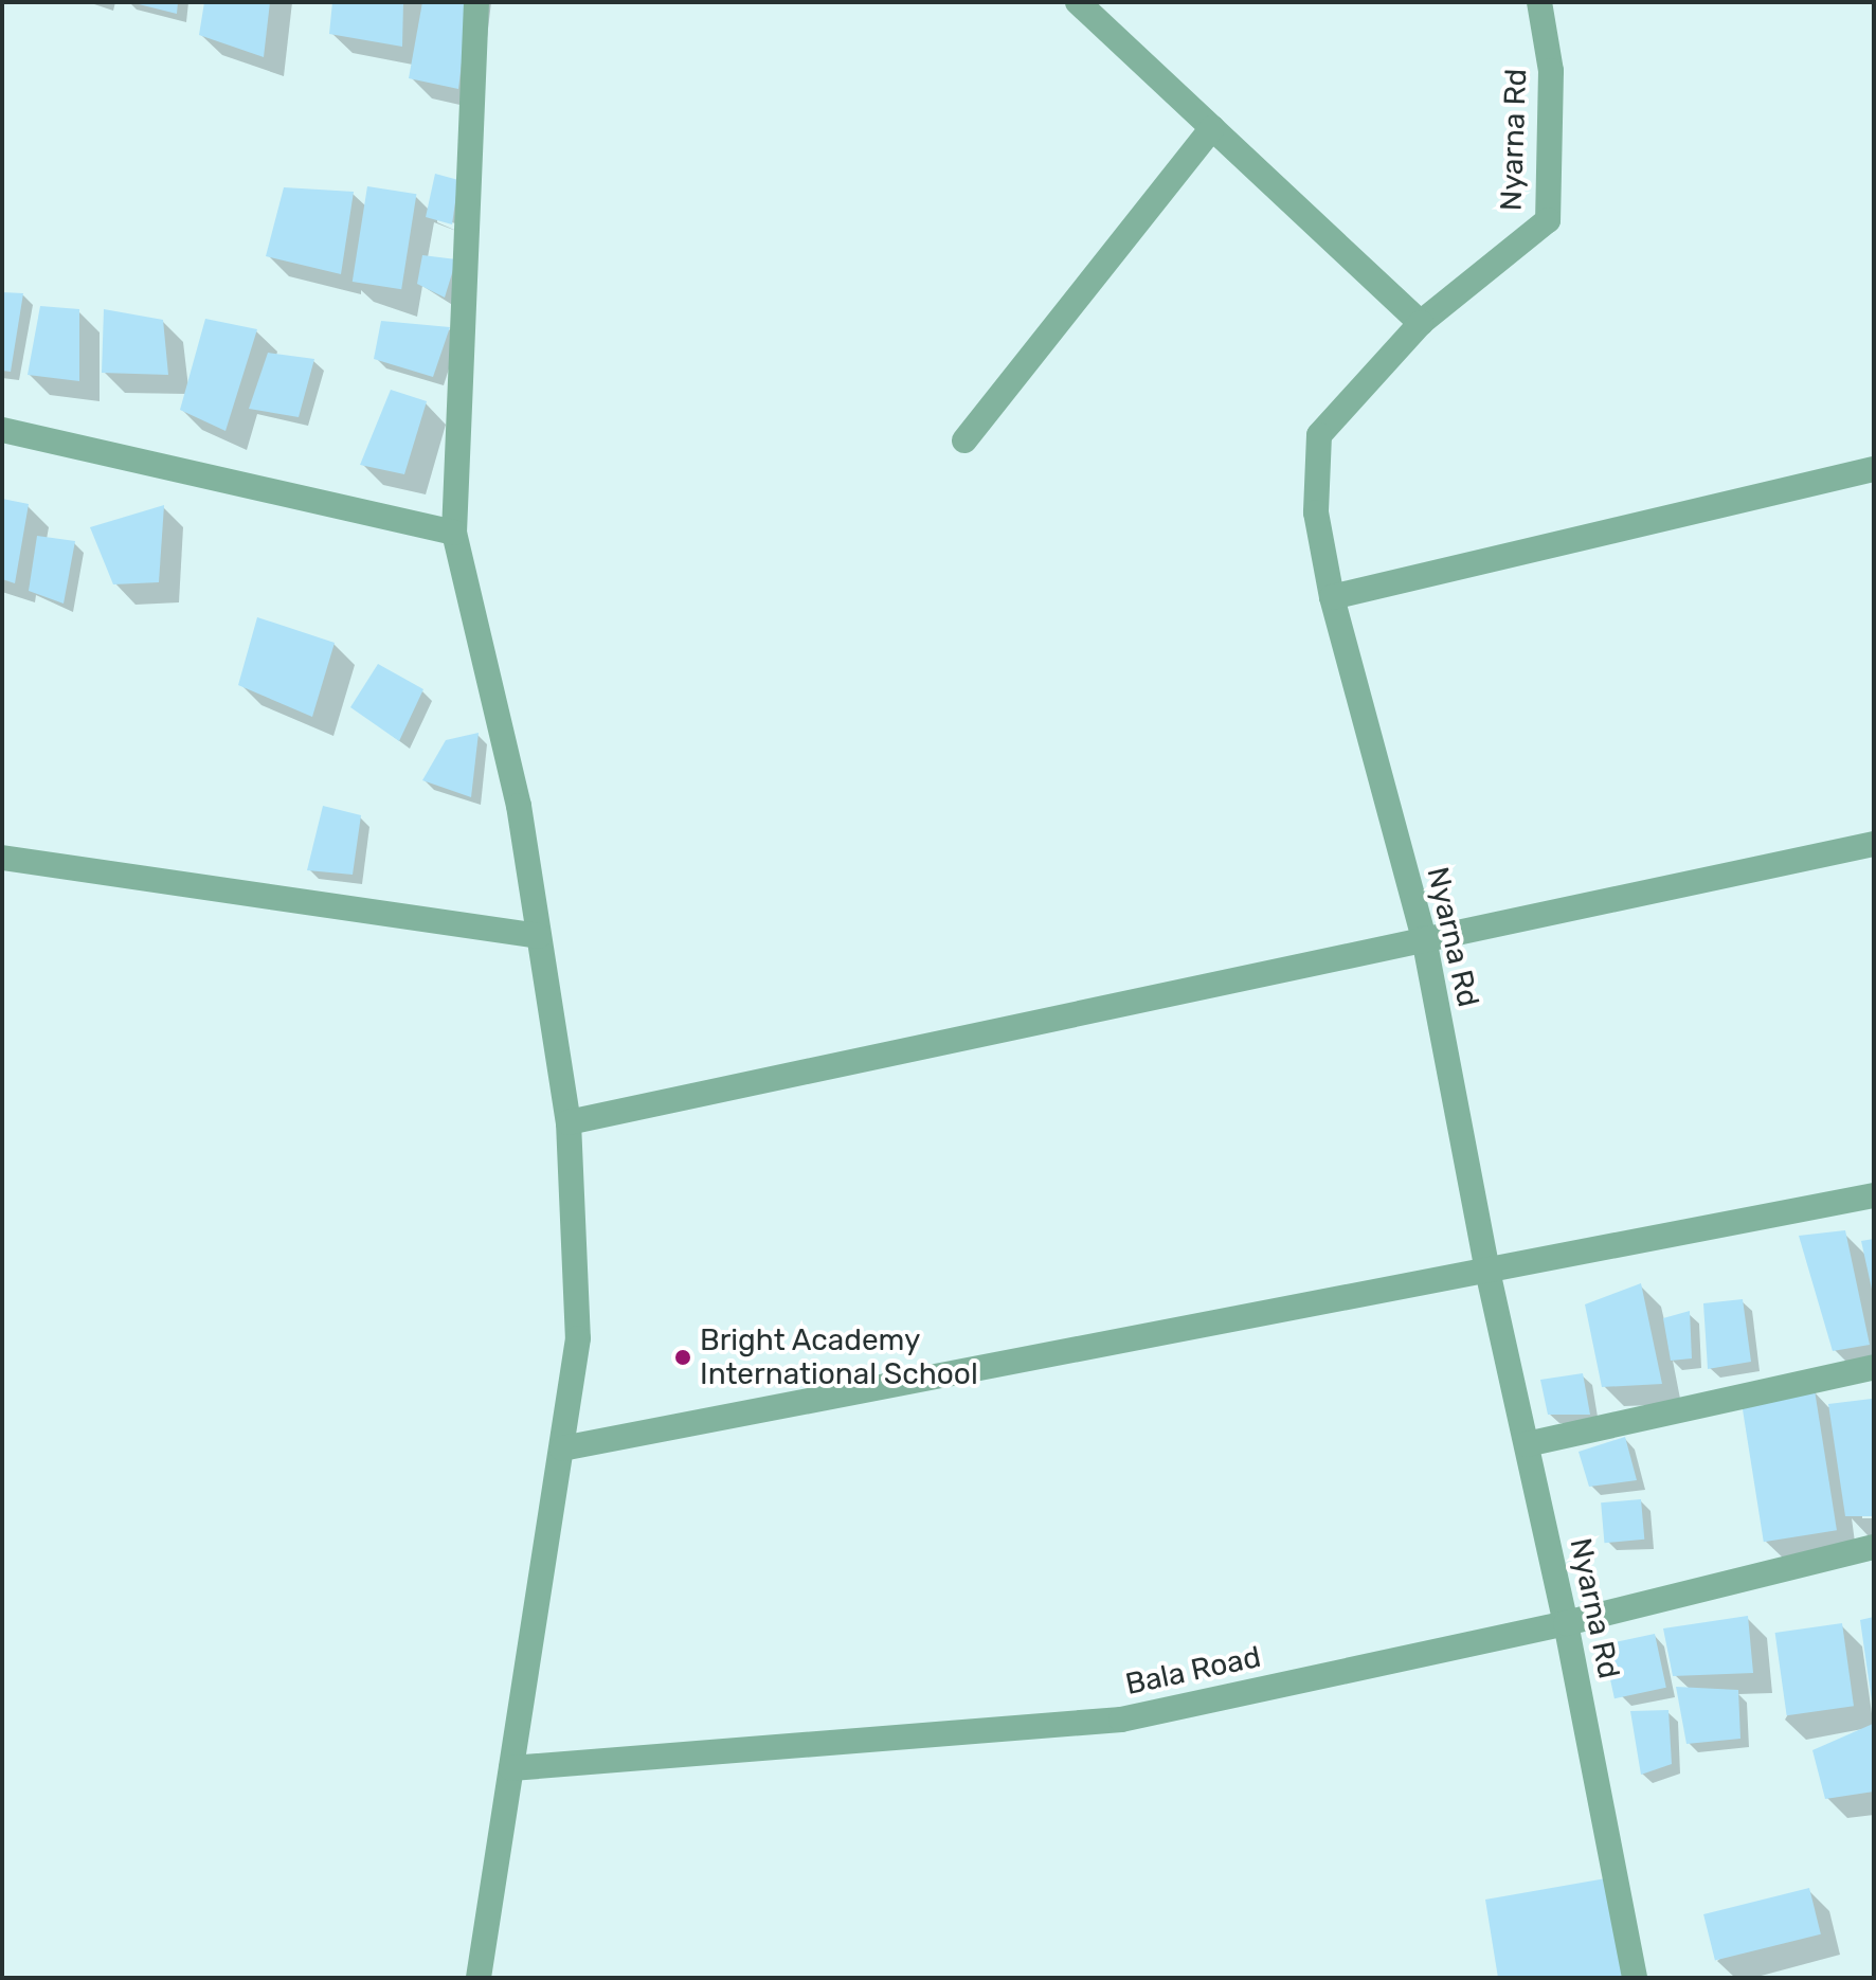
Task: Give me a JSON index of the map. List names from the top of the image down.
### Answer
{
  "streets": {
    "street": ["Nyarna Rd", "Bala Road"]
  },
  "crossings": [
    ["Nyarna Rd", "Bala Road"]
  ],
  "places": ["Bright Academy International School"]
}
